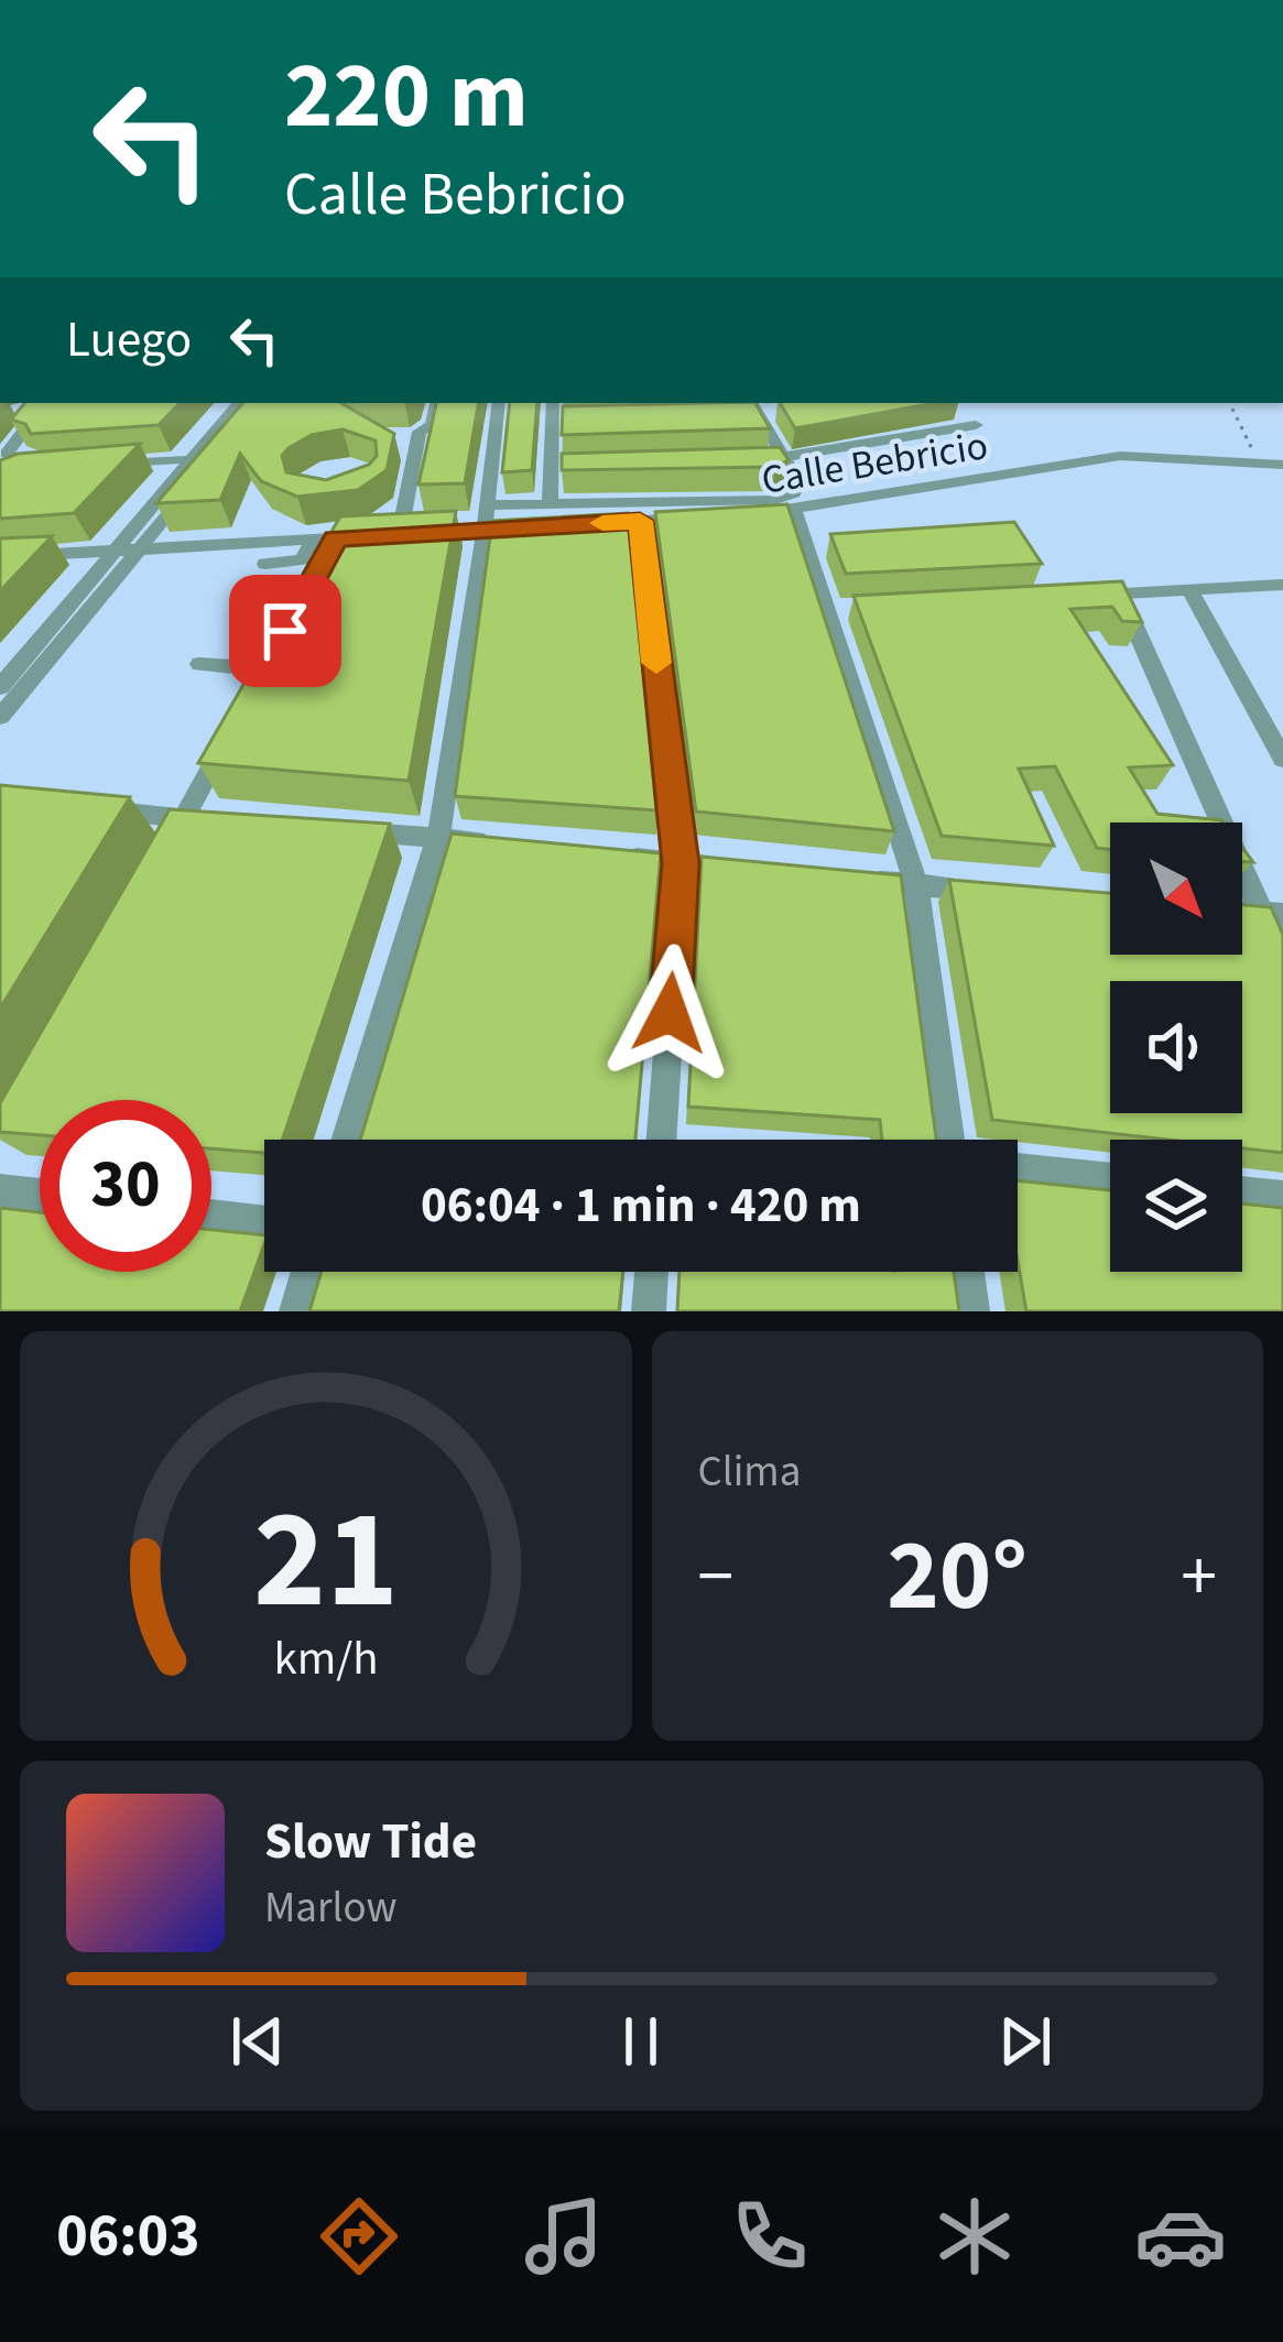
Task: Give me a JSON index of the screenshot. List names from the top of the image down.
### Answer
{
  "streets": {
    "street": ["Calle Bebricio"]
  },
  "north": "bottom right",
  "page": {
    "turn": ["220 m", "Calle Bebricio"],
    "then": "Luego",
    "limit": "30",
    "trip": "06:04 · 1 min · 420 m",
    "tile": "Clima",
    "heat": ["−", "20°", "+"],
    "song": ["Slow Tide", "Marlow"],
    "tabs": "06:03",
    "gauge": ["21", "km/h"]
  }
}
